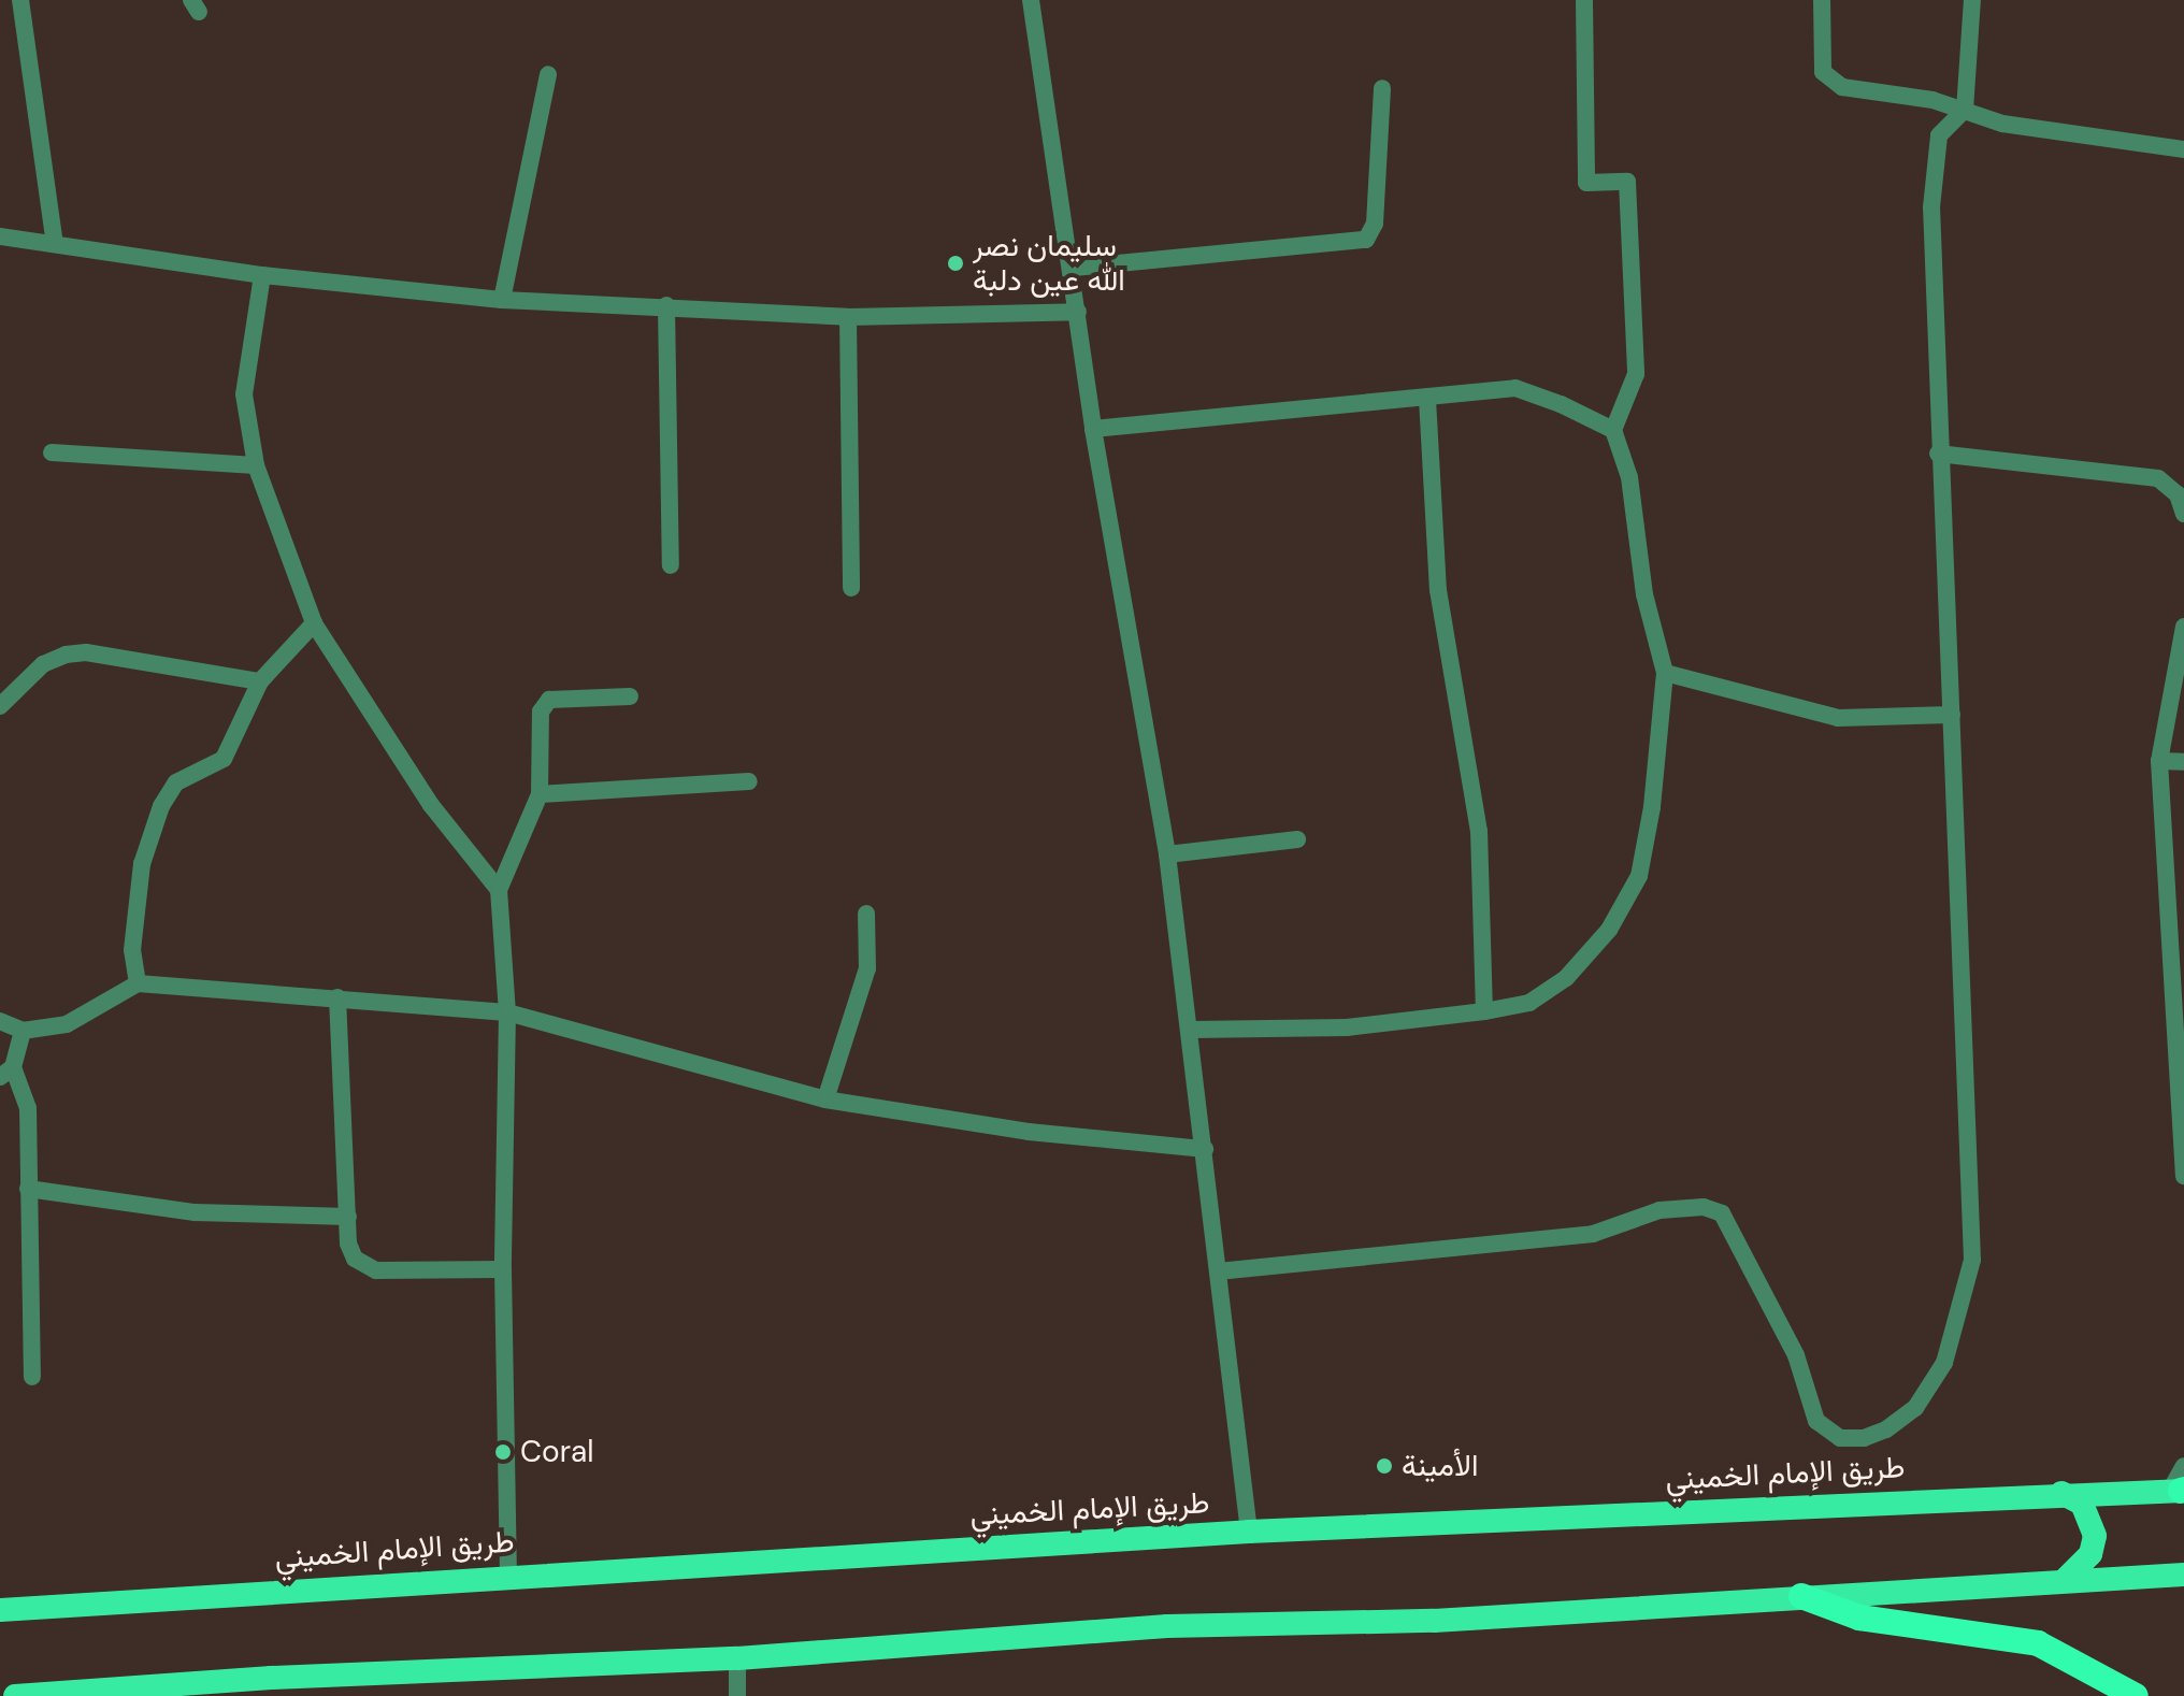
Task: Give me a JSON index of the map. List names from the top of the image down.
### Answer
{
  "streets": {
    "highway": ["طريق الإمام الخميني"]
  },
  "places": ["سليمان نصر الله عين دلبة", "Coral", "الأمينة"]
}
